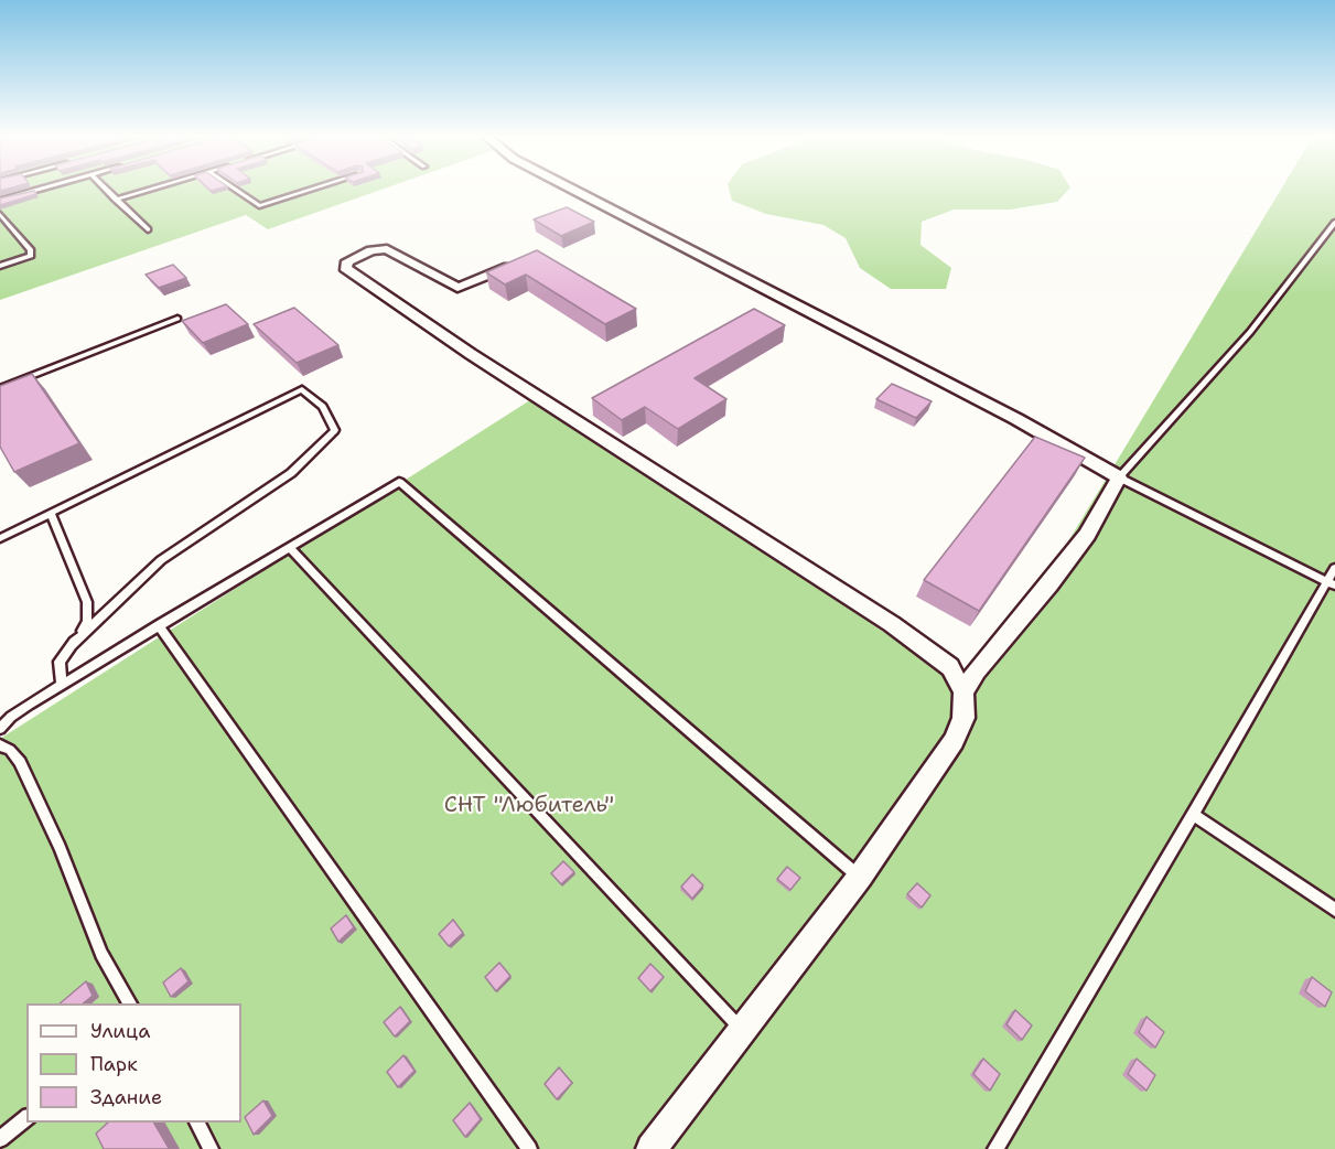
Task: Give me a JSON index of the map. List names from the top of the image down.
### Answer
{
  "parks": ["СНТ \"Любитель\""],
  "legend": ["Улица", "Парк", "Здание"]
}
